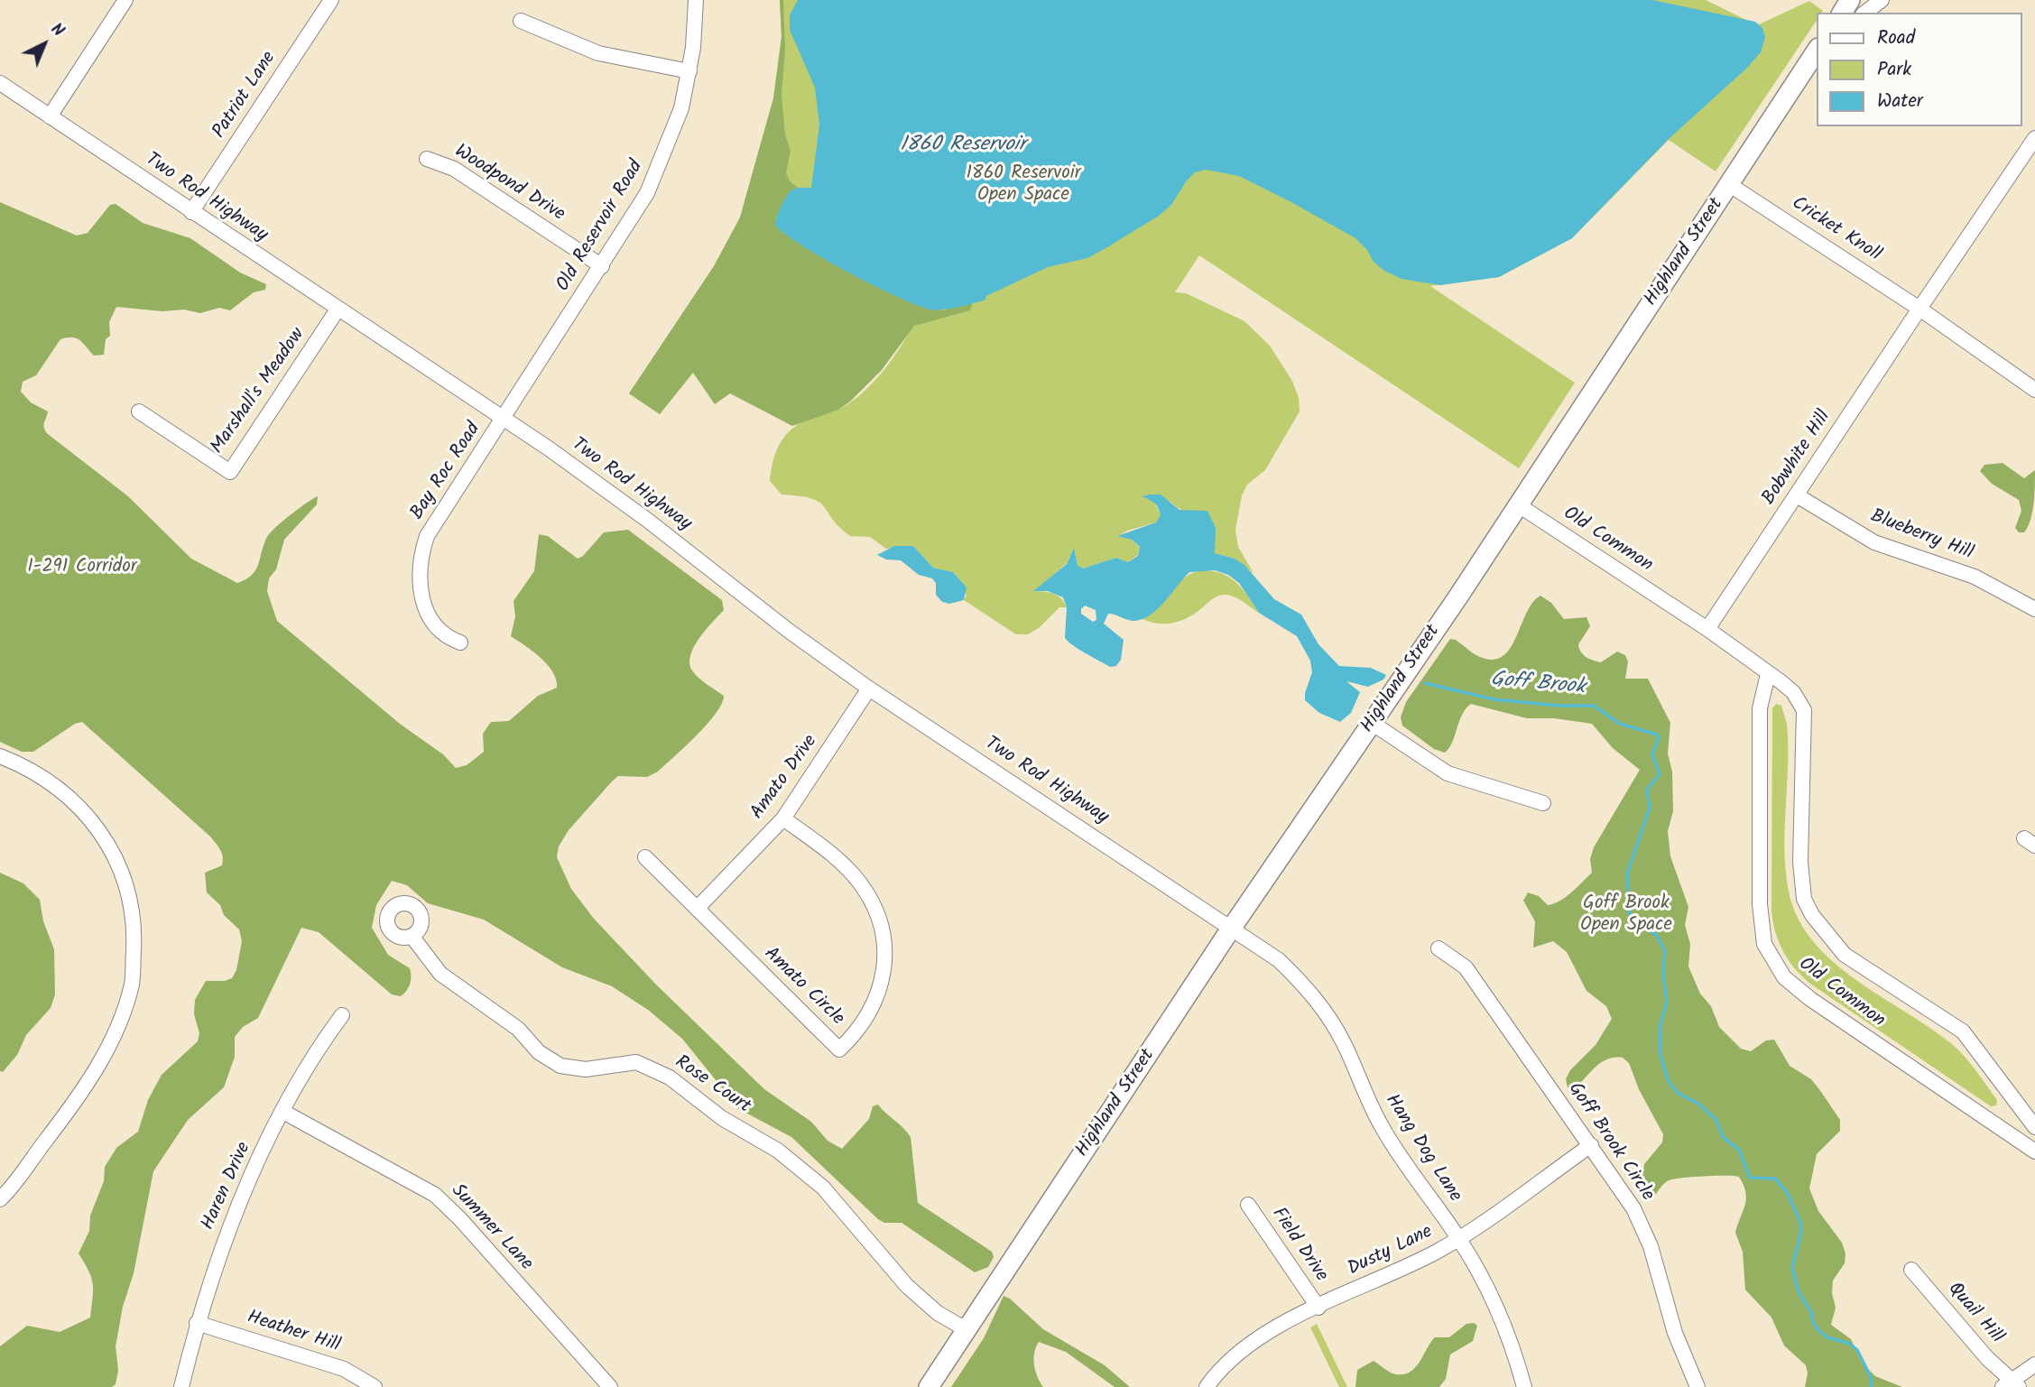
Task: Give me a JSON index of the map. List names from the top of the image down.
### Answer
{
  "streets": {
    "main road": ["Highland Street"],
    "street": [
      "Patriot Lane",
      "Woodpond Drive",
      "Two Rod Highway",
      "Old Reservoir Road",
      "Cricket Knoll",
      "Marshall's Meadow",
      "Bobwhite Hill",
      "Bay Roc Road",
      "Blueberry Hill",
      "Old Common",
      "Amato Drive",
      "Amato Circle",
      "Rose Court",
      "Goff Brook Circle",
      "Hang Dog Lane",
      "Haren Drive",
      "Summer Lane",
      "Field Drive",
      "Dusty Lane",
      "Quail Hill",
      "Heather Hill"
    ]
  },
  "crossings": [
    ["Patriot Lane", "Two Rod Highway"],
    ["Woodpond Drive", "Old Reservoir Road"],
    ["Two Rod Highway", "Old Reservoir Road"],
    ["Two Rod Highway", "Highland Street"],
    ["Two Rod Highway", "Marshall's Meadow"],
    ["Two Rod Highway", "Bay Roc Road"],
    ["Two Rod Highway", "Amato Drive"],
    ["Two Rod Highway", "Hang Dog Lane"],
    ["Old Reservoir Road", "Bay Roc Road"],
    ["Cricket Knoll", "Highland Street"],
    ["Cricket Knoll", "Bobwhite Hill"],
    ["Highland Street", "Old Common"],
    ["Highland Street", "Rose Court"],
    ["Highland Street", "Hang Dog Lane"],
    ["Bobwhite Hill", "Blueberry Hill"],
    ["Bobwhite Hill", "Old Common"],
    ["Amato Drive", "Amato Circle"],
    ["Goff Brook Circle", "Dusty Lane"],
    ["Hang Dog Lane", "Dusty Lane"],
    ["Haren Drive", "Summer Lane"],
    ["Haren Drive", "Heather Hill"],
    ["Field Drive", "Dusty Lane"]
  ],
  "water": ["1860 Reservoir", "Goff Brook"],
  "parks": ["1860 Reservoir Open Space", "I-291 Corridor", "Goff Brook Open Space"],
  "legend": ["Road", "Park", "Water"],
  "north": "top right"
}
